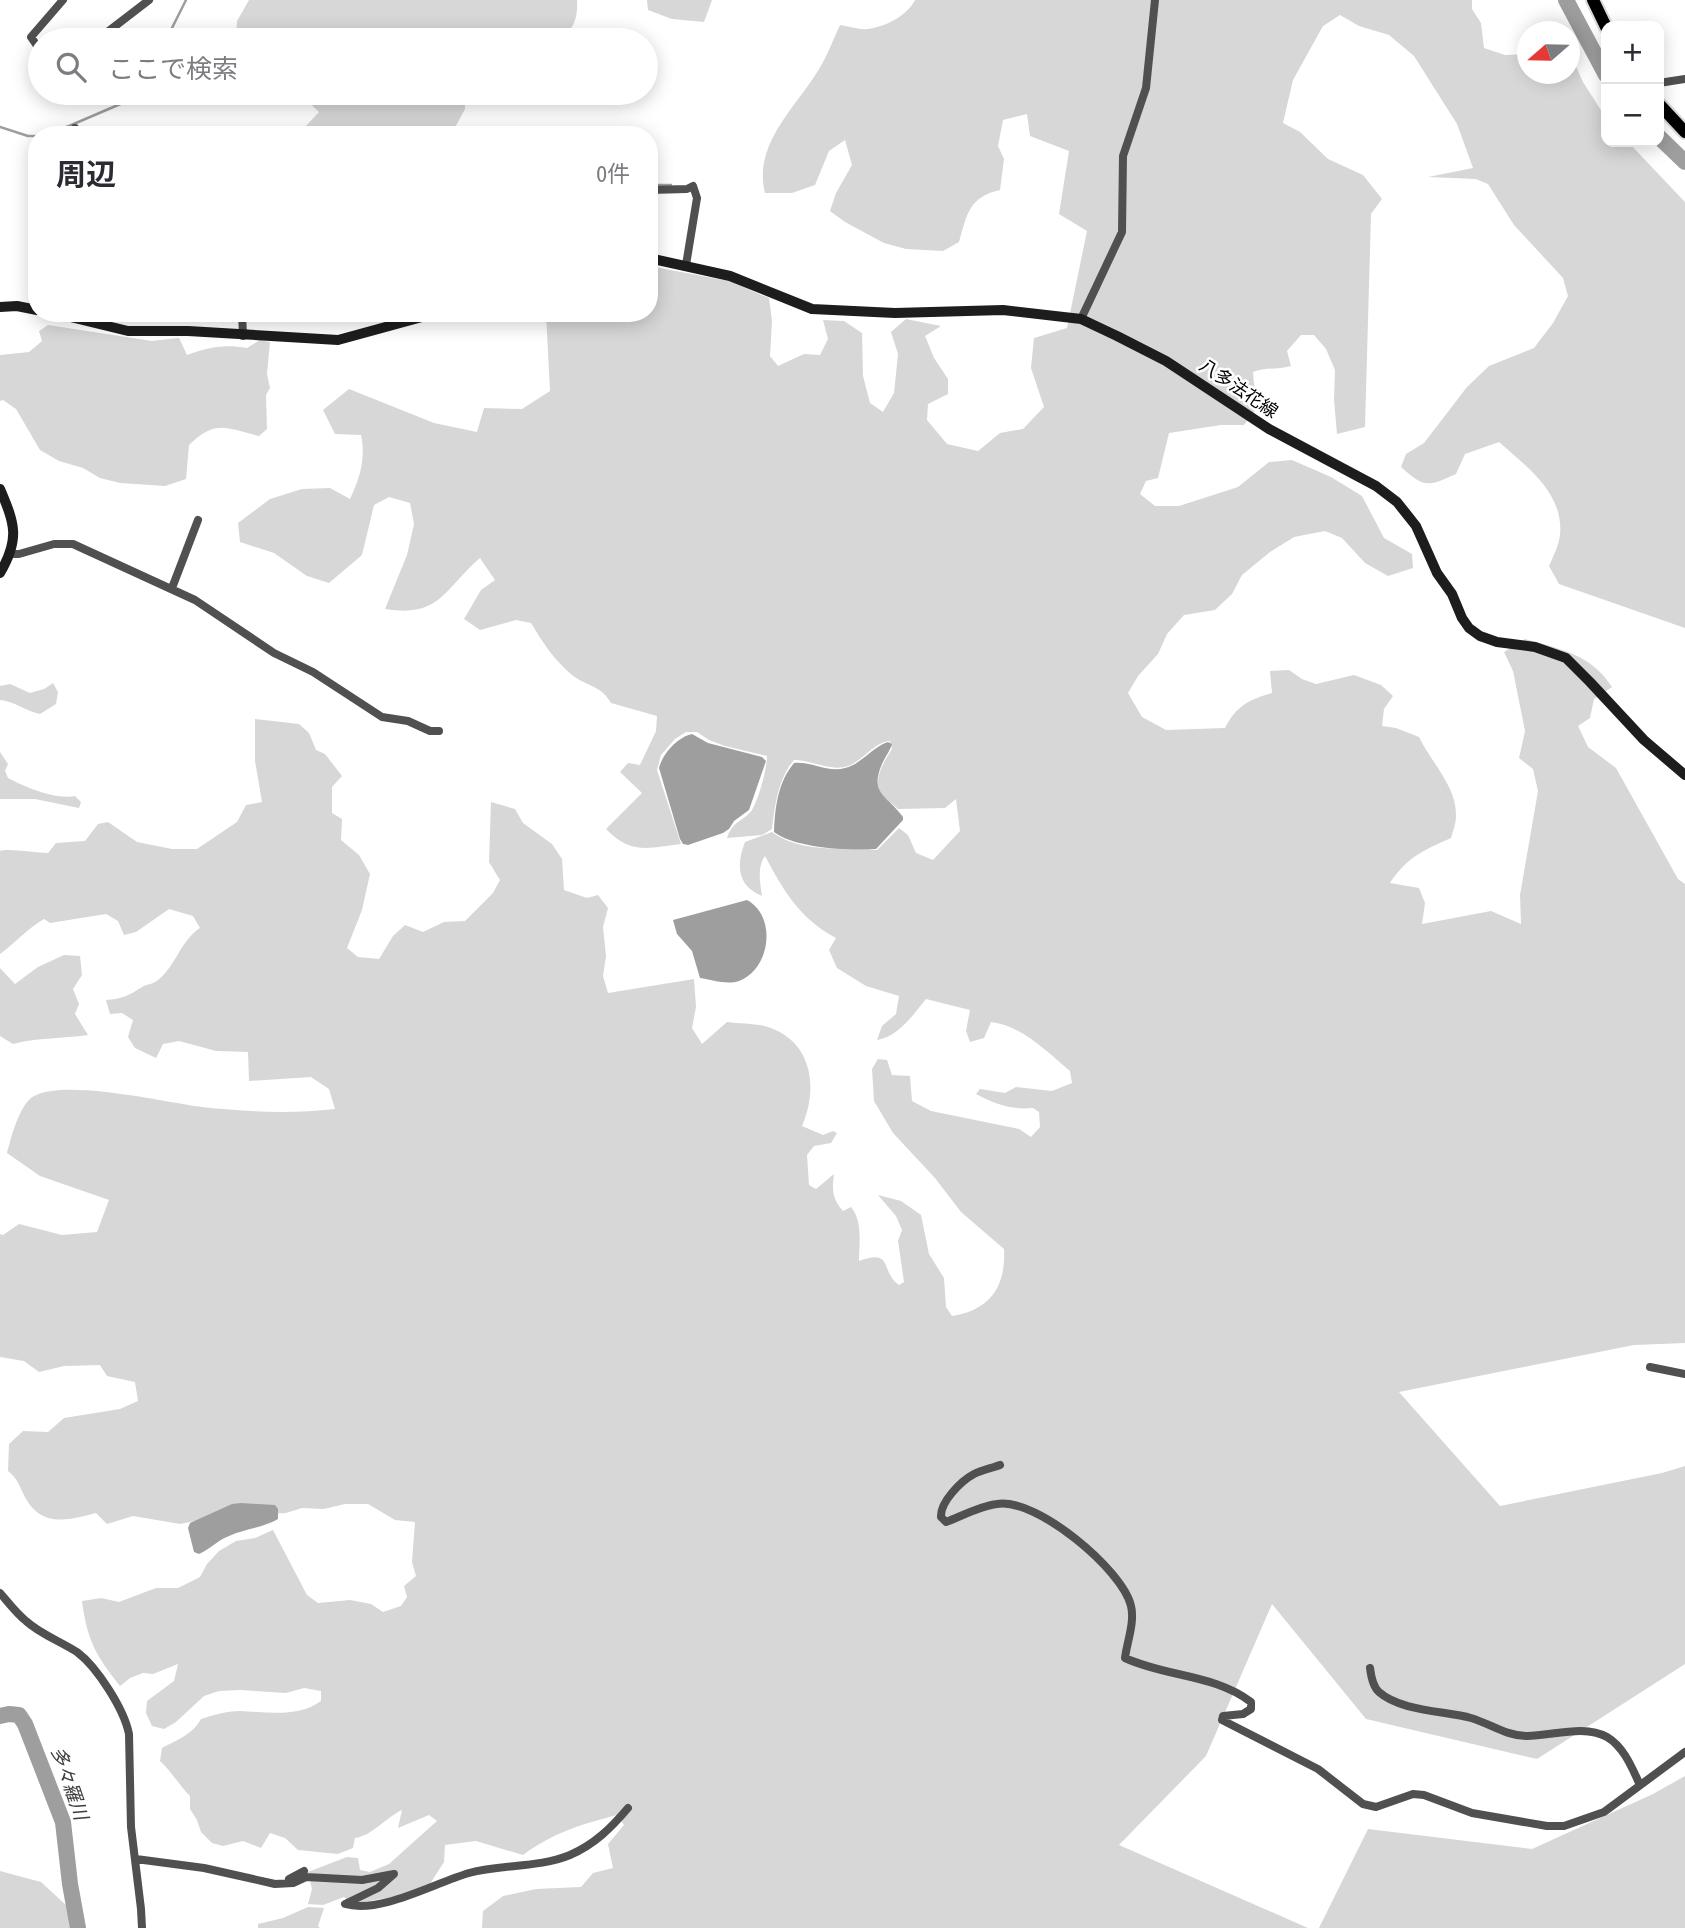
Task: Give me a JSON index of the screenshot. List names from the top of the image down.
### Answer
{
  "streets": {
    "main road": ["八多法花線"]
  },
  "water": ["多々羅川"],
  "north": "left",
  "page": {
    "map_buttons": ["+", "−"],
    "search": "ここで検索",
    "heading": ["周辺", "0件"]
  }
}
